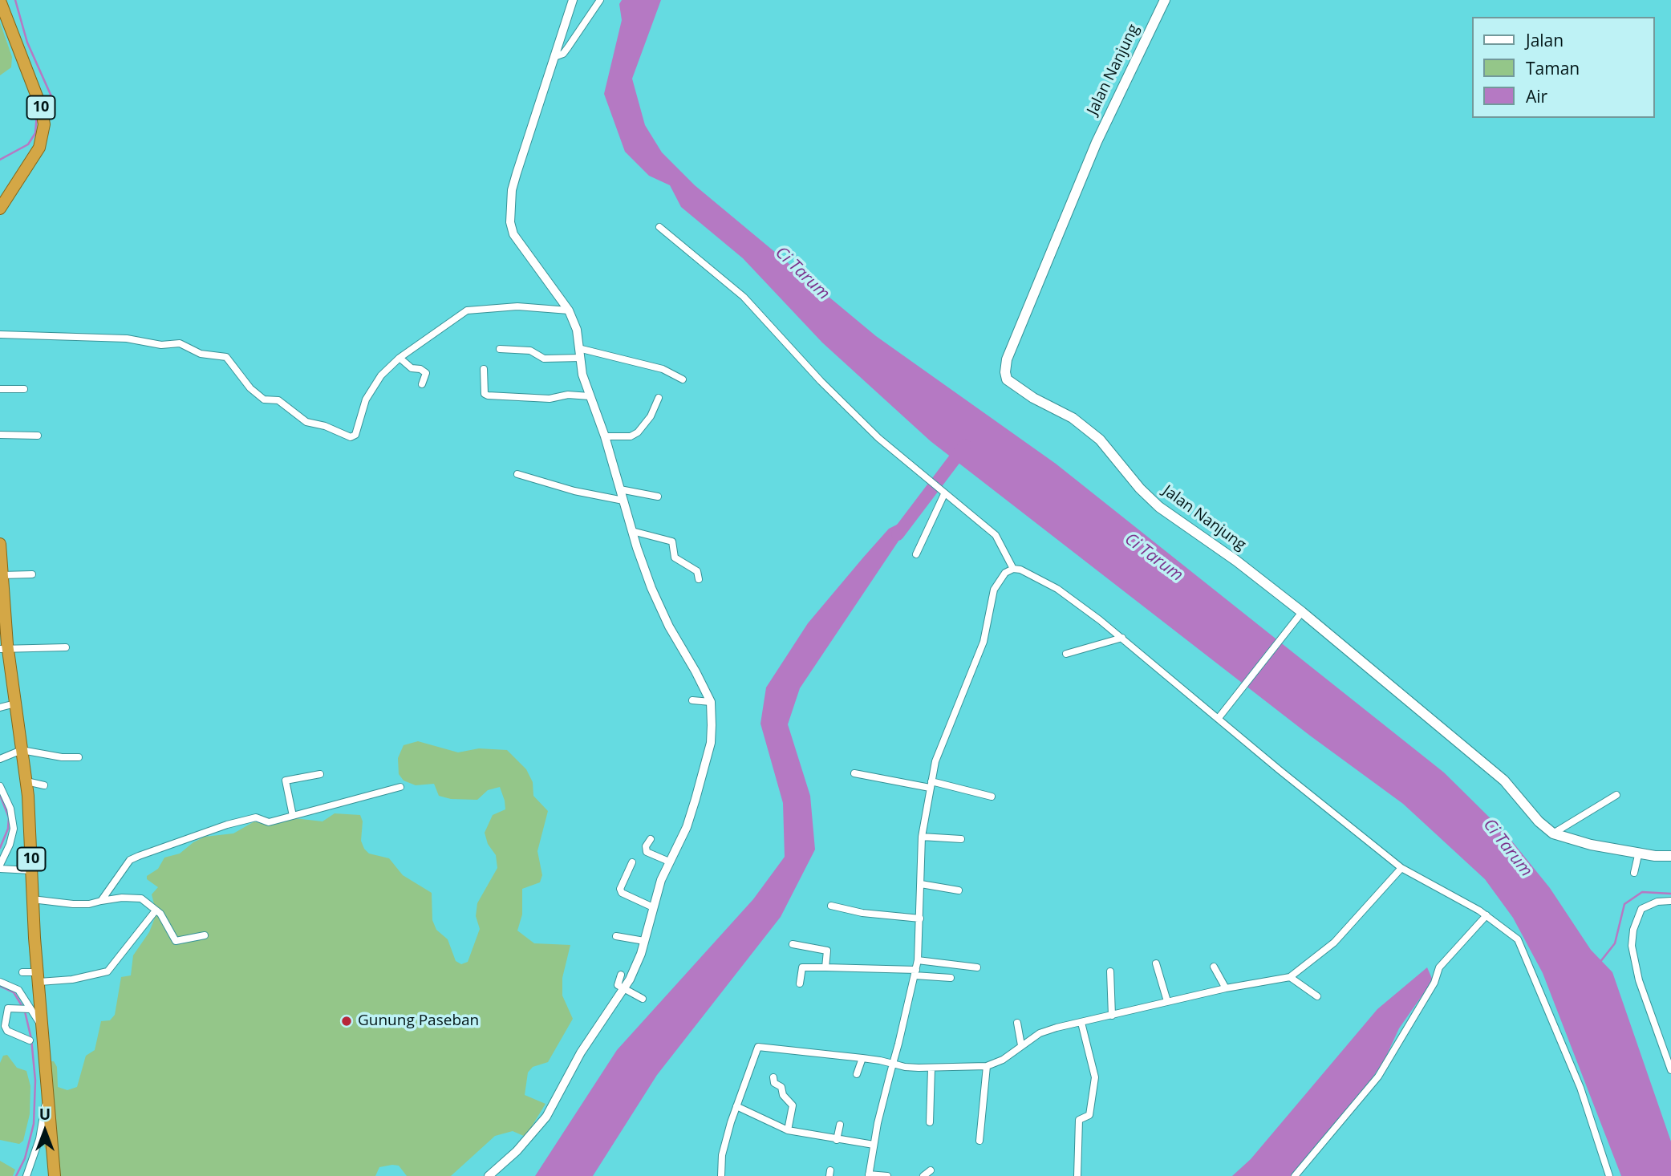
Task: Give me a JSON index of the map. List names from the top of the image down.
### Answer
{
  "streets": {
    "highway": ["10"],
    "main road": ["Jalan Nanjung"]
  },
  "water": ["Ci Tarum"],
  "places": ["Gunung Paseban"],
  "legend": ["Jalan", "Taman", "Air"],
  "north": "top"
}
